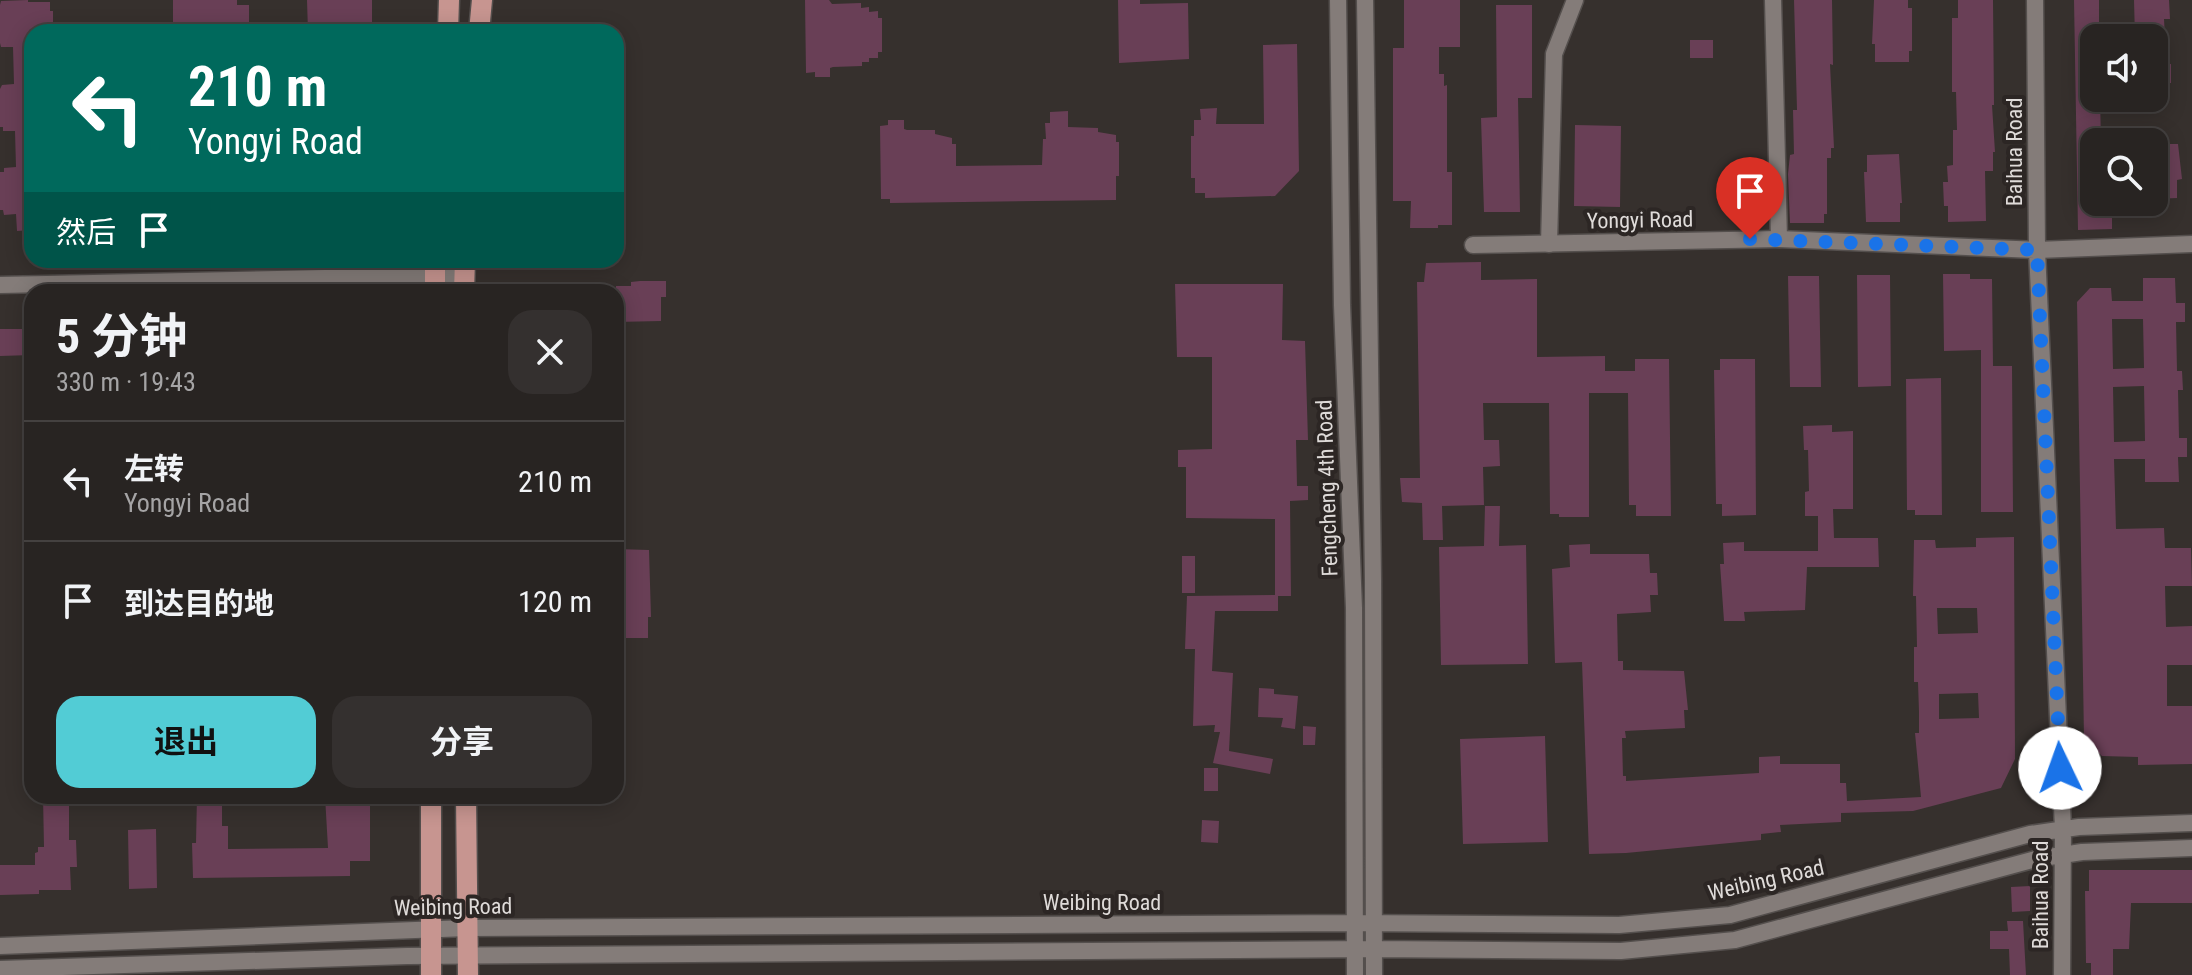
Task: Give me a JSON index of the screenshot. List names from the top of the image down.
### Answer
{
  "streets": {
    "street": [
      "Baihua Road",
      "Yongyi Road",
      "Fengcheng 4th Road",
      "Weibing Road"
    ]
  },
  "crossings": [
    ["Baihua Road", "Yongyi Road"],
    ["Baihua Road", "Weibing Road"],
    ["Fengcheng 4th Road", "Weibing Road"]
  ],
  "page": {
    "turn": ["210 m", "Yongyi Road"],
    "then": "然后",
    "heading": ["5 分钟", "330 m · 19:43"],
    "list": [
      {
        "name": "左转",
        "note": "Yongyi Road",
        "value": "210 m"
      },
      {
        "name": "到达目的地",
        "value": "120 m"
      }
    ],
    "buttons": ["退出", "分享"]
  }
}
